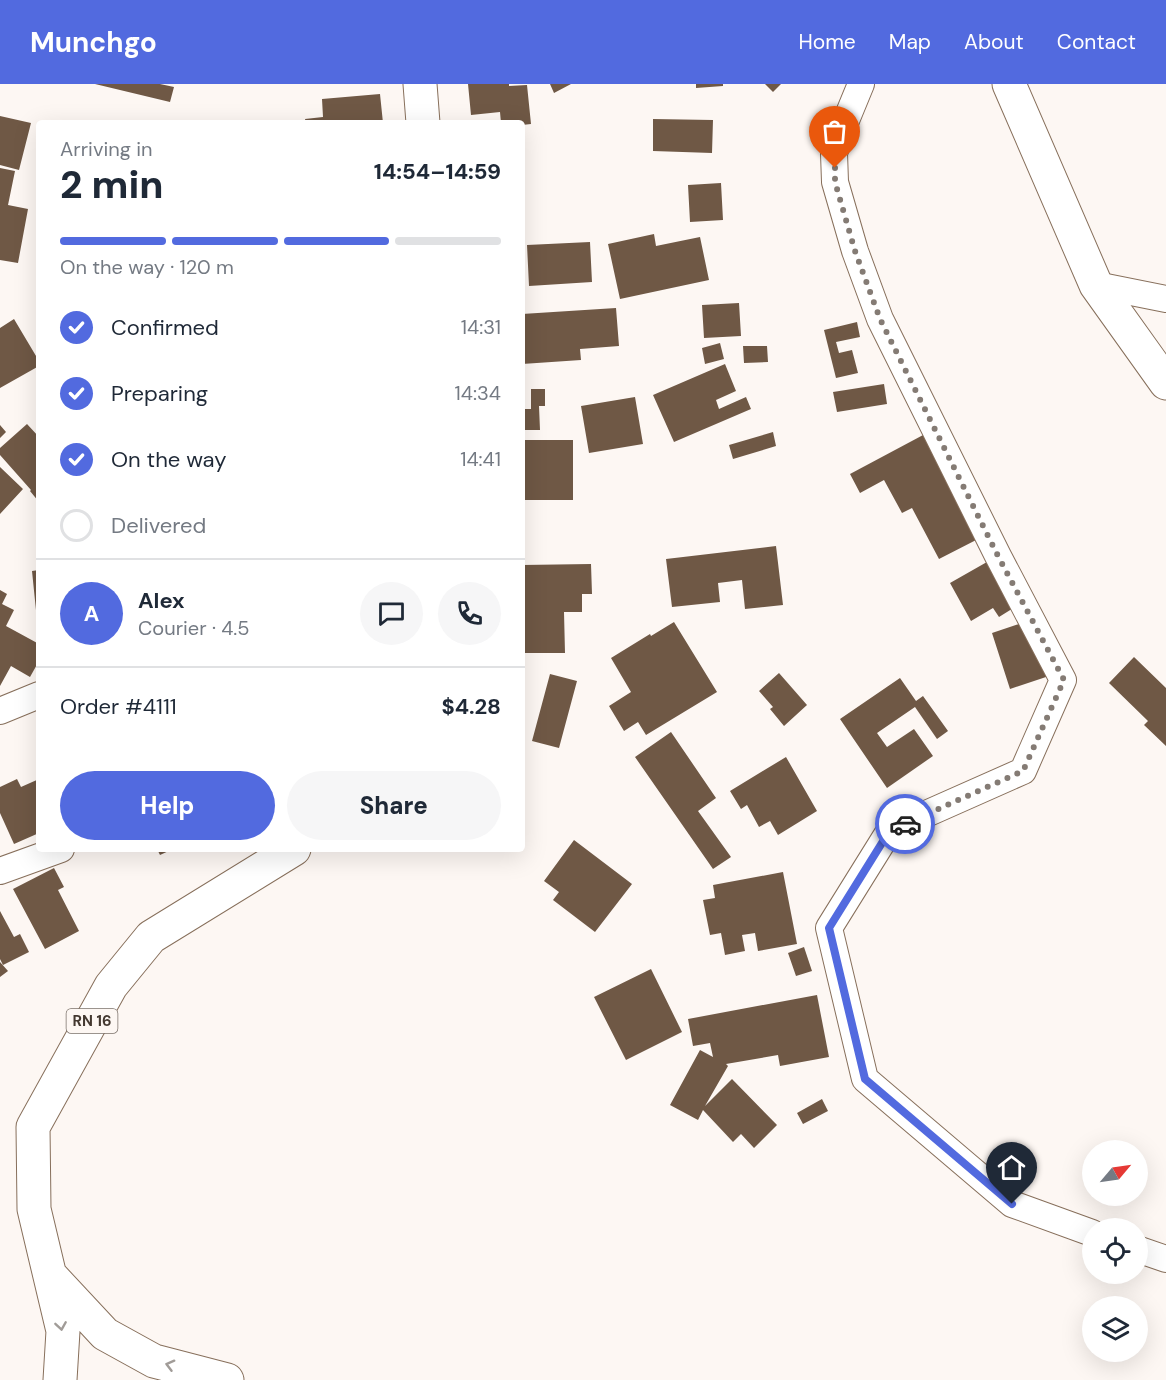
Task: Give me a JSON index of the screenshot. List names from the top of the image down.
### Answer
{
  "streets": {
    "main road": ["RN 16"]
  },
  "north": "top right",
  "page": {
    "header": "Munchgo",
    "nav": [
      "Home",
      "Map",
      "About",
      "Contact"
    ],
    "heading": ["2 min", "Arriving in", "14:54–14:59"],
    "panel": [
      "Alex",
      "Courier · 4.5",
      "Order #4111",
      "$4.28"
    ],
    "bar": "On the way · 120 m",
    "list": [
      ["Confirmed", "14:31"],
      ["Preparing", "14:34"],
      ["On the way", "14:41"],
      "Delivered"
    ],
    "round": "A",
    "buttons": ["Help", "Share"]
  }
}
